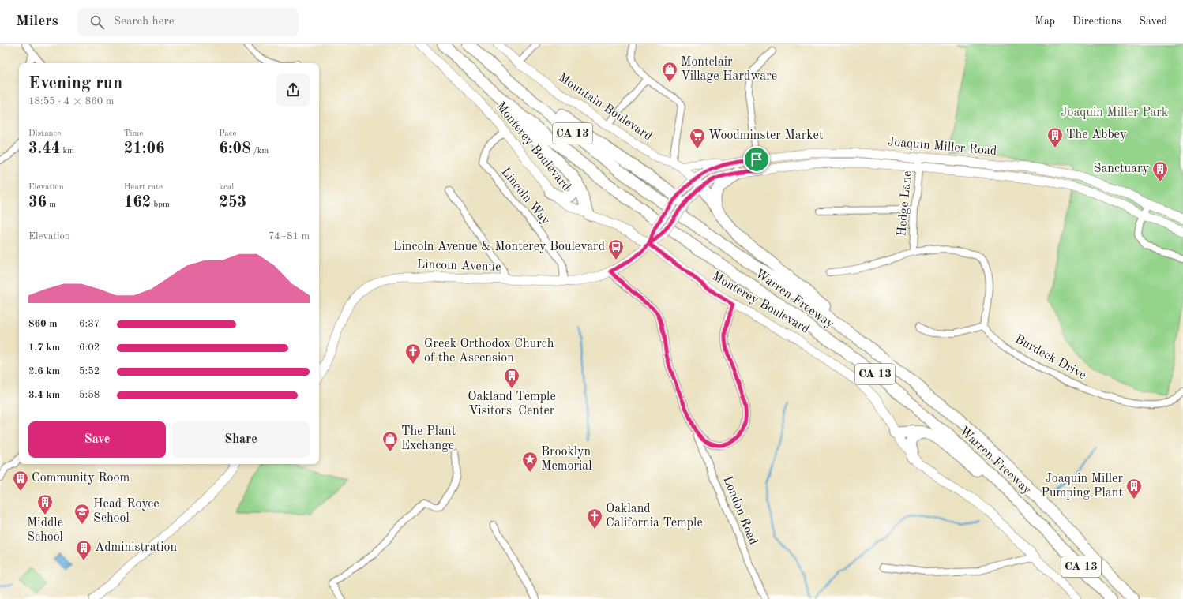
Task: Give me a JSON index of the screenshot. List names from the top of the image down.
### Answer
{
  "streets": {
    "highway": ["CA 13", "Warren Freeway"],
    "main road": [
      "Mountain Boulevard",
      "Monterey Boulevard",
      "Joaquin Miller Road",
      "Lincoln Avenue"
    ],
    "street": [
      "Lincoln Way",
      "Hedge Lane",
      "Burdeck Drive",
      "London Road"
    ]
  },
  "crossings": [
    ["Mountain Boulevard", "Joaquin Miller Road"],
    ["Mountain Boulevard", "Lincoln Avenue"],
    ["Monterey Boulevard", "Lincoln Way"],
    ["Monterey Boulevard", "Lincoln Avenue"],
    ["Joaquin Miller Road", "Hedge Lane"],
    ["Joaquin Miller Road", "Lincoln Avenue"],
    ["Lincoln Way", "Lincoln Avenue"],
    ["Lincoln Avenue", "London Road"]
  ],
  "parks": ["Joaquin Miller Park"],
  "places": {
    "shop": ["Montclair Village Hardware", "The Plant Exchange"],
    "building": [
      "The Abbey",
      "Sanctuary",
      "Oakland Temple Visitors' Center",
      "Community Room",
      "Joaquin Miller Pumping Plant",
      "Middle School",
      "Administration"
    ],
    "supermarket": ["Woodminster Market"],
    "bus stop": ["Lincoln Avenue & Monterey Boulevard"],
    "church": ["Greek Orthodox Church of the Ascension", "Oakland California Temple"],
    "place": ["Brooklyn Memorial"],
    "school or university": ["Head-Royce School"]
  },
  "page": {
    "header": "Milers",
    "search": "Search here",
    "nav": ["Map", "Directions", "Saved"],
    "heading": ["Evening run", "18:55 · 4 × 860 m"],
    "stats": [
      ["Distance", "3.44 km"],
      ["Time", "21:06"],
      ["Pace", "6:08 /km"],
      ["Elevation", "36 m"],
      ["Heart rate", "162 bpm"],
      ["kcal", "253"]
    ],
    "chart": ["Elevation", "74–81 m"],
    "list": [
      {
        "name": "860 m",
        "note": "6:37"
      },
      {
        "name": "1.7 km",
        "note": "6:02"
      },
      {
        "name": "2.6 km",
        "note": "5:52"
      },
      {
        "name": "3.4 km",
        "note": "5:58"
      }
    ],
    "buttons": ["Save", "Share"]
  }
}
